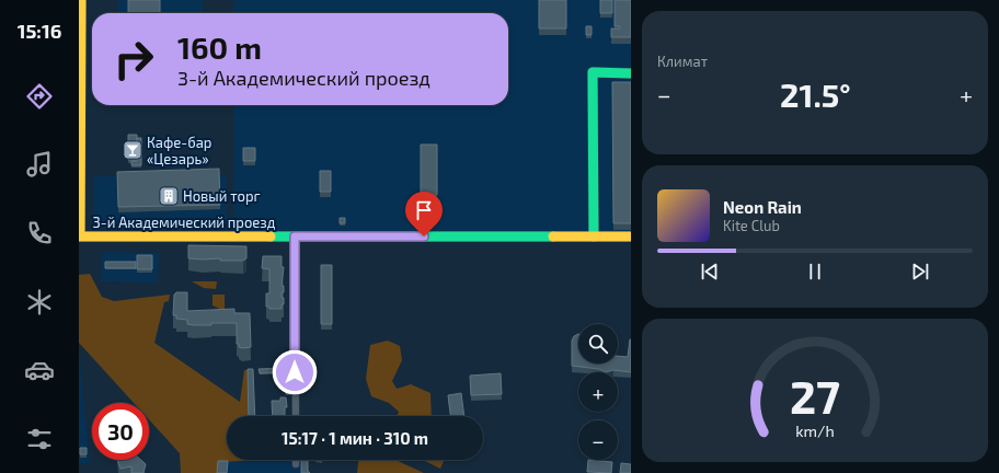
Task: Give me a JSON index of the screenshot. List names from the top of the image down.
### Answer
{
  "streets": {
    "street": ["3-й Академический проезд"]
  },
  "places": {
    "bar": ["Кафе-бар «Цезарь»"],
    "building": ["Новый торг"]
  },
  "page": {
    "tabs": "15:16",
    "tile": "Климат",
    "turn": ["160 m", "3-й Академический проезд"],
    "heat": ["−", "21.5°", "+"],
    "song": ["Neon Rain", "Kite Club"],
    "map_buttons": ["+", "−"],
    "limit": "30",
    "trip": "15:17 · 1 мин · 310 m",
    "gauge": ["27", "km/h"]
  }
}
